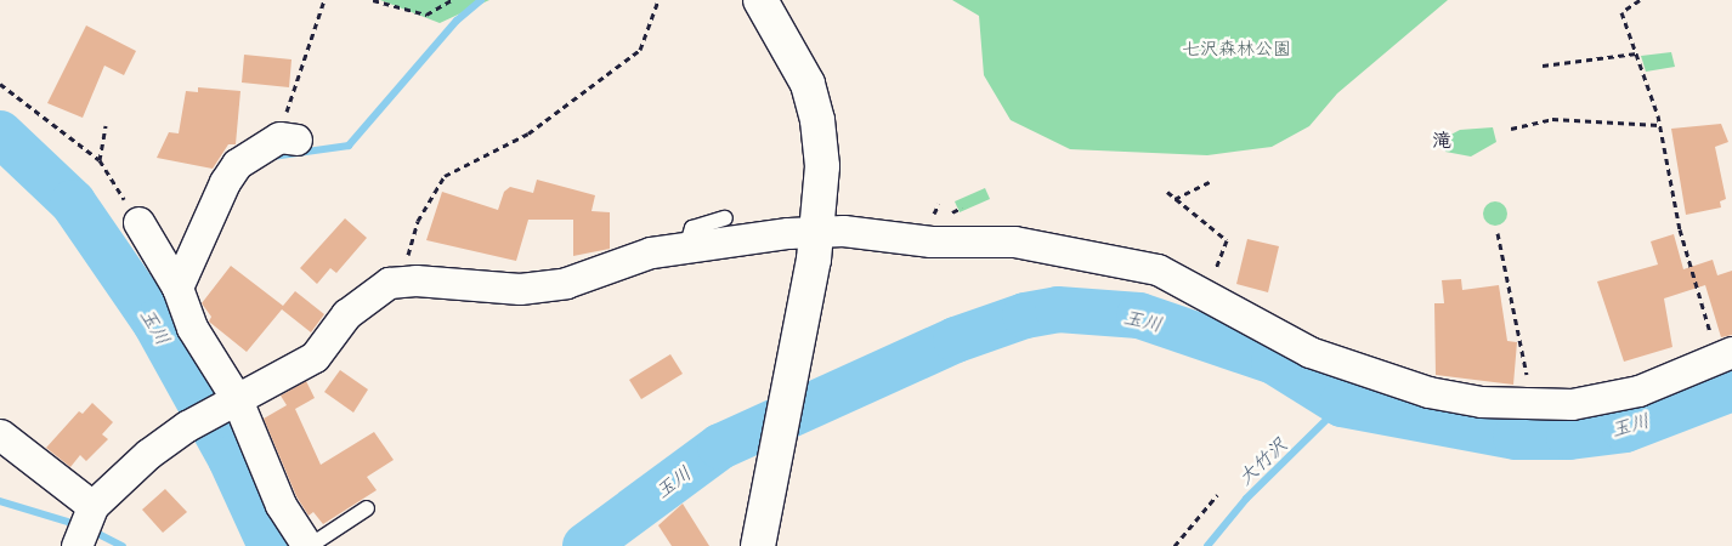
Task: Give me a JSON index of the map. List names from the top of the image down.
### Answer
{
  "districts": ["滝"],
  "water": ["玉川", "大竹沢"],
  "parks": ["七沢森林公園"]
}
